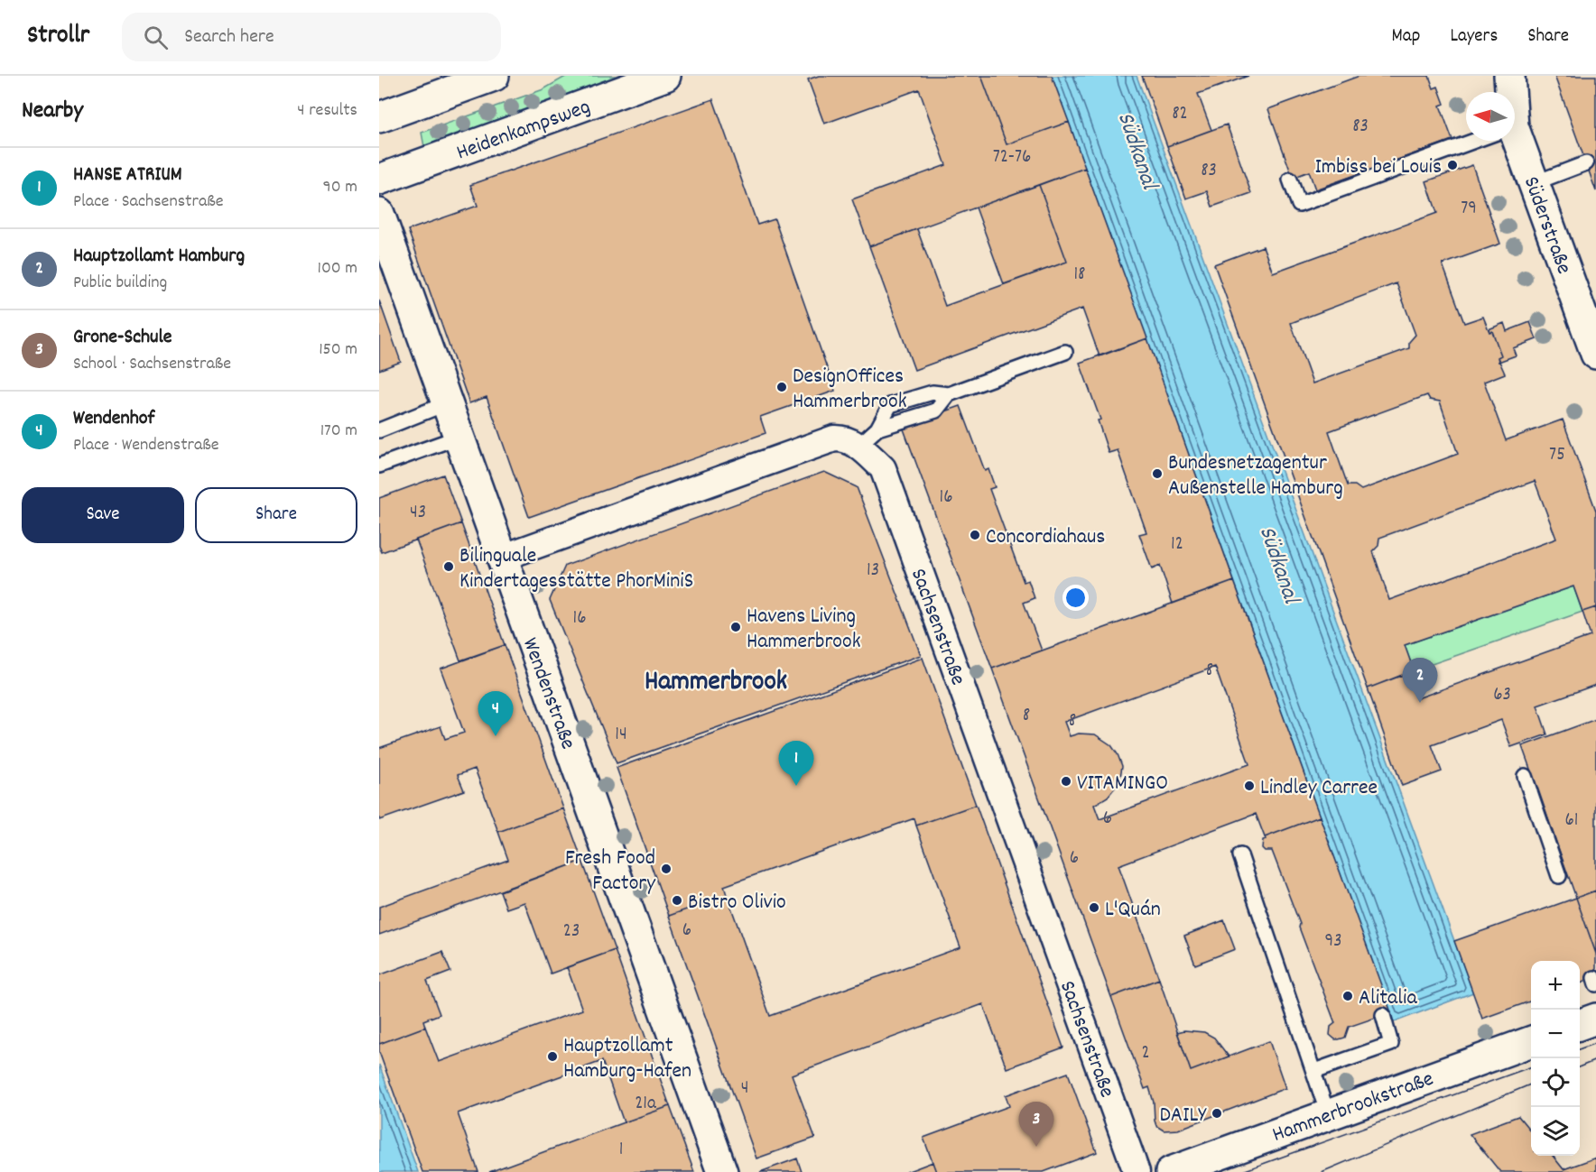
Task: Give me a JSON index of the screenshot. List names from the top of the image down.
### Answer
{
  "streets": {
    "street": [
      "Heidenkampsweg",
      "Süderstraße",
      "Sachsenstraße",
      "Wendenstraße",
      "Hammerbrookstraße"
    ]
  },
  "crossings": [
    ["Sachsenstraße", "Wendenstraße"]
  ],
  "districts": ["Hammerbrook"],
  "water": ["Südkanal"],
  "places": [
    "Imbiss bei Louis",
    "DesignOffices Hammerbrook",
    "Bundesnetzagentur Außenstelle Hamburg",
    "Concordiahaus",
    "Bilinguale Kindertagesstätte PhorMiniS",
    "Havens Living Hammerbrook",
    "VITAMINGO",
    "Lindley Carree",
    "Fresh Food Factory",
    "Bistro Olivio",
    "L'Quán",
    "Alitalia",
    "Hauptzollamt Hamburg-Hafen",
    "DAILY"
  ],
  "house_numbers": [
    "82",
    "83",
    "72-76",
    "83",
    "79",
    "18",
    "75",
    "16",
    "43",
    "12",
    "13",
    "16",
    "8",
    "63",
    "8",
    "8",
    "14",
    "6",
    "61",
    "6",
    "6",
    "23",
    "93",
    "2",
    "4",
    "21a",
    "1"
  ],
  "north": "left",
  "page": {
    "header": "Strollr",
    "search": "Search here",
    "nav": ["Map", "Layers", "Share"],
    "heading": ["Nearby", "4 results"],
    "list": [
      {
        "mark": "1",
        "name": "HANSE ATRIUM",
        "note": "Place · Sachsenstraße",
        "value": "90 m"
      },
      {
        "mark": "2",
        "name": "Hauptzollamt Hamburg",
        "note": "Public building",
        "value": "100 m"
      },
      {
        "mark": "3",
        "name": "Grone-Schule",
        "note": "School · Sachsenstraße",
        "value": "150 m"
      },
      {
        "mark": "4",
        "name": "Wendenhof",
        "note": "Place · Wendenstraße",
        "value": "170 m"
      }
    ],
    "buttons": ["Save", "Share"],
    "pins": [
      "2",
      "4",
      "1",
      "3"
    ],
    "map_buttons": ["+", "−"]
  }
}
